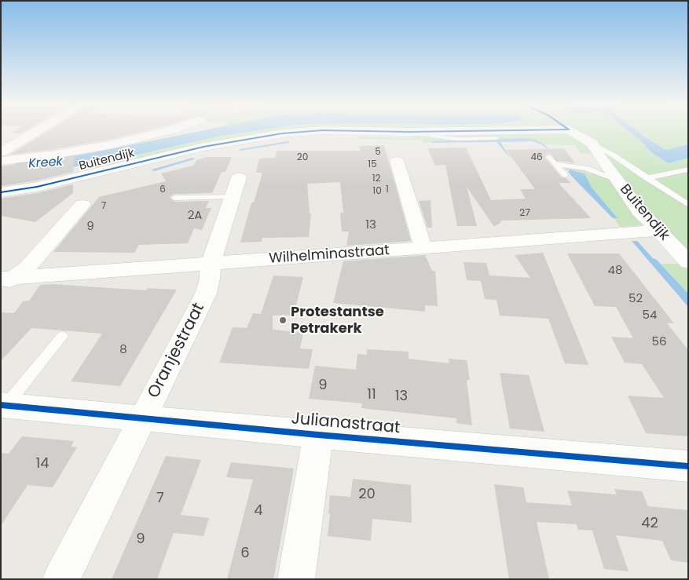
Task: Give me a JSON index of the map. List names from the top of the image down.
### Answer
{
  "streets": {
    "street": [
      "Buitendijk",
      "Wilhelminastraat",
      "Oranjestraat",
      "Julianastraat"
    ]
  },
  "crossings": [
    ["Buitendijk", "Wilhelminastraat"],
    ["Wilhelminastraat", "Oranjestraat"],
    ["Oranjestraat", "Julianastraat"]
  ],
  "water": ["Kreek"],
  "places": ["Protestantse Petrakerk"],
  "house_numbers": [
    "5",
    "20",
    "46",
    "15",
    "12",
    "6",
    "1",
    "10",
    "7",
    "27",
    "2A",
    "13",
    "9",
    "48",
    "52",
    "54",
    "56",
    "8",
    "9",
    "11",
    "13",
    "14",
    "20",
    "7",
    "4",
    "42",
    "9",
    "6"
  ]
}
